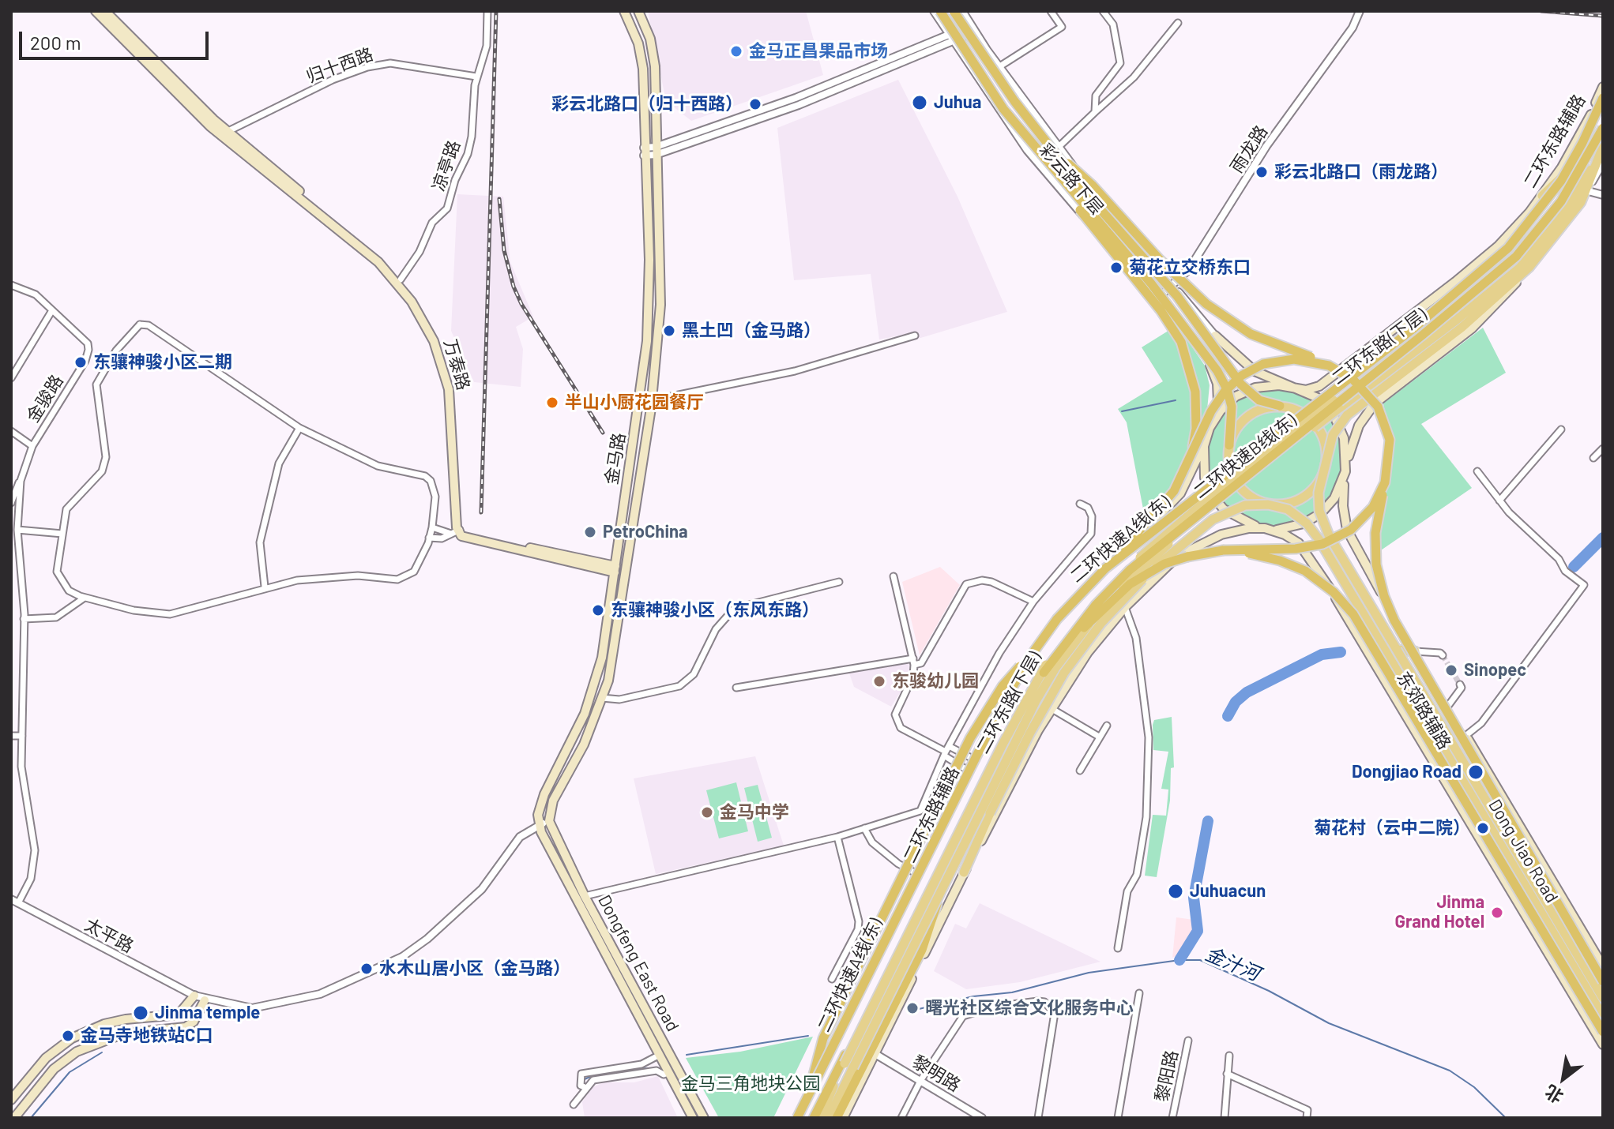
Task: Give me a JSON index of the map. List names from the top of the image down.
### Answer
{
  "streets": {
    "highway": ["二环快速B线(东)", "二环快速A线(东)"],
    "main road": [
      "二环东路辅路",
      "二环东路(下层)",
      "万泰路",
      "金马路",
      "东郊路辅路",
      "Dong Jiao Road",
      "Dongfeng East Road"
    ],
    "street": [
      "归十西路",
      "雨龙路",
      "凉亭路",
      "彩云路下层",
      "金骏路",
      "太平路",
      "黎明路",
      "黎阳路"
    ]
  },
  "crossings": [
    ["归十西路", "凉亭路"],
    ["归十西路", "万泰路"],
    ["二环东路辅路", "二环快速A线(东)"],
    ["二环东路辅路", "东郊路辅路"],
    ["雨龙路", "彩云路下层"],
    ["凉亭路", "万泰路"],
    ["二环东路(下层)", "二环快速B线(东)"],
    ["金骏路", "太平路"],
    ["金马路", "太平路"],
    ["金马路", "Dongfeng East Road"],
    ["太平路", "Dongfeng East Road"]
  ],
  "water": ["金汁河"],
  "parks": ["金马三角地块公园"],
  "places": [
    "金马正昌果品市场",
    "Juhua",
    "彩云北路口（归十西路）",
    "彩云北路口（雨龙路）",
    "菊花立交桥东口",
    "黑土凹（金马路）",
    "东骧神骏小区二期",
    "半山小厨花园餐厅",
    "PetroChina",
    "东骧神骏小区（东风东路）",
    "Sinopec",
    "东骏幼儿园",
    "Dongjiao Road",
    "金马中学",
    "菊花村（云中二院）",
    "Juhuacun",
    "Jinma Grand Hotel",
    "水木山居小区（金马路）",
    "曙光社区综合文化服务中心",
    "Jinma temple",
    "金马寺地铁站C口"
  ],
  "scale_bar": "200 m",
  "north": "bottom left"
}
